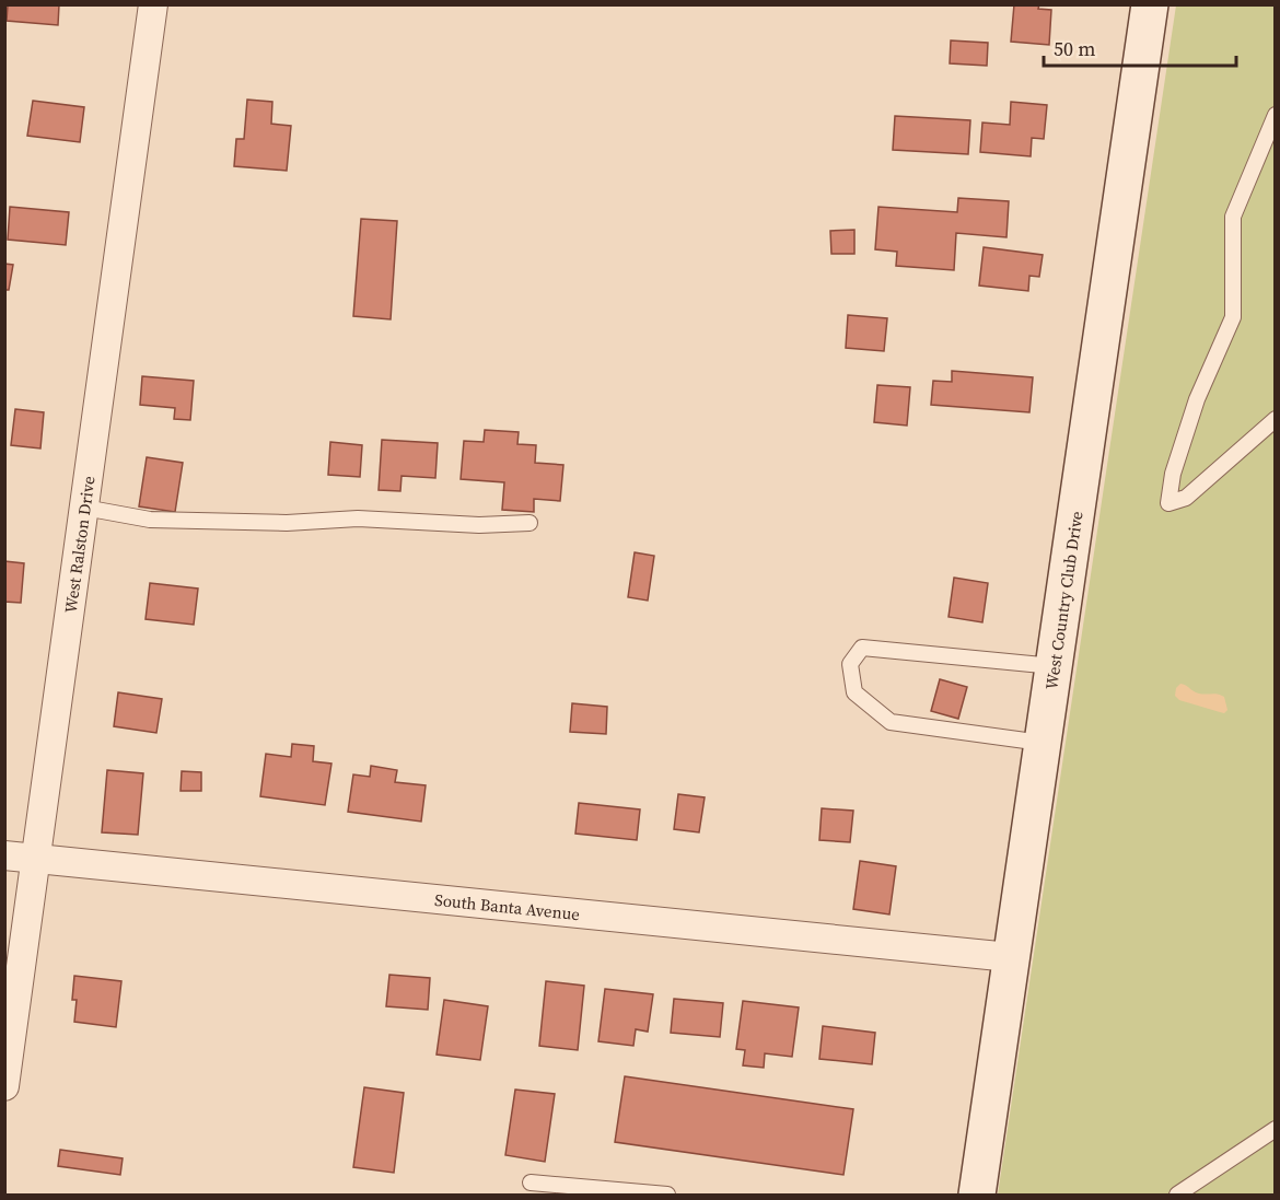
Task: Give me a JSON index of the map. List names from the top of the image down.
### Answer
{
  "streets": {
    "main road": ["West Country Club Drive"],
    "street": ["West Ralston Drive", "South Banta Avenue"]
  },
  "crossings": [
    ["West Ralston Drive", "South Banta Avenue"],
    ["West Country Club Drive", "South Banta Avenue"]
  ],
  "scale_bar": "50 m"
}
